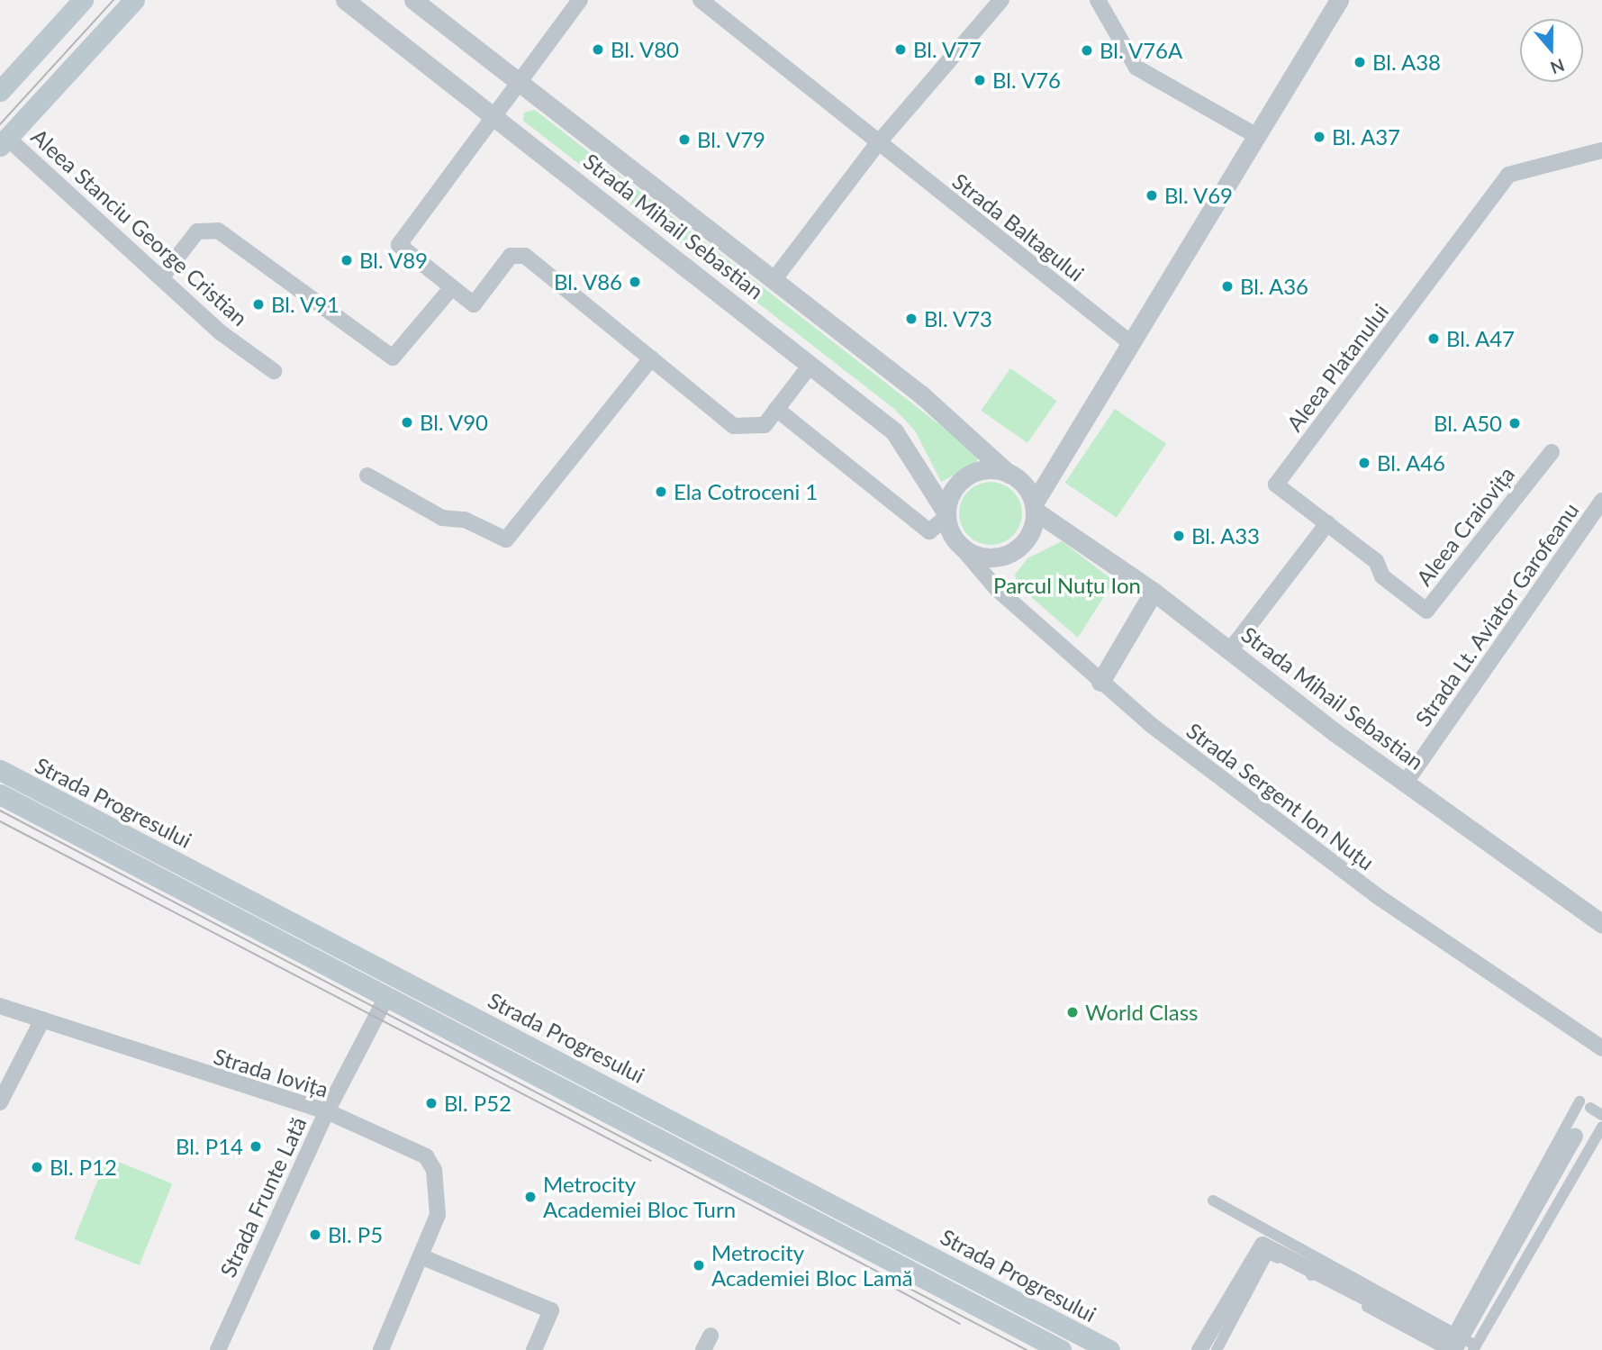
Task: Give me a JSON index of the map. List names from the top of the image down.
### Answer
{
  "streets": {
    "main road": ["Strada Progresului"],
    "street": [
      "Strada Mihail Sebastian",
      "Aleea Stanciu George Cristian",
      "Strada Baltagului",
      "Aleea Platanului",
      "Aleea Craiovița",
      "Strada Lt. Aviator Garofeanu",
      "Strada Sergent Ion Nuțu",
      "Strada Iovița",
      "Strada Frunte Lată"
    ]
  },
  "crossings": [
    ["Strada Mihail Sebastian", "Strada Lt. Aviator Garofeanu"],
    ["Strada Mihail Sebastian", "Strada Sergent Ion Nuțu"],
    ["Aleea Platanului", "Aleea Craiovița"],
    ["Strada Progresului", "Strada Frunte Lată"],
    ["Strada Iovița", "Strada Frunte Lată"]
  ],
  "parks": ["Parcul Nuțu Ion"],
  "places": [
    "Bl. V80",
    "Bl. V77",
    "Bl. V76A",
    "Bl. A38",
    "Bl. V76",
    "Bl. A37",
    "Bl. V79",
    "Bl. V69",
    "Bl. V89",
    "Bl. V86",
    "Bl. A36",
    "Bl. V91",
    "Bl. V73",
    "Bl. A47",
    "Bl. V90",
    "Bl. A50",
    "Bl. A46",
    "Ela Cotroceni 1",
    "Bl. A33",
    "World Class",
    "Bl. P52",
    "Bl. P14",
    "Bl. P12",
    "Metrocity Academiei Bloc Turn",
    "Bl. P5",
    "Metrocity Academiei Bloc Lamă"
  ],
  "north": "bottom"
}
